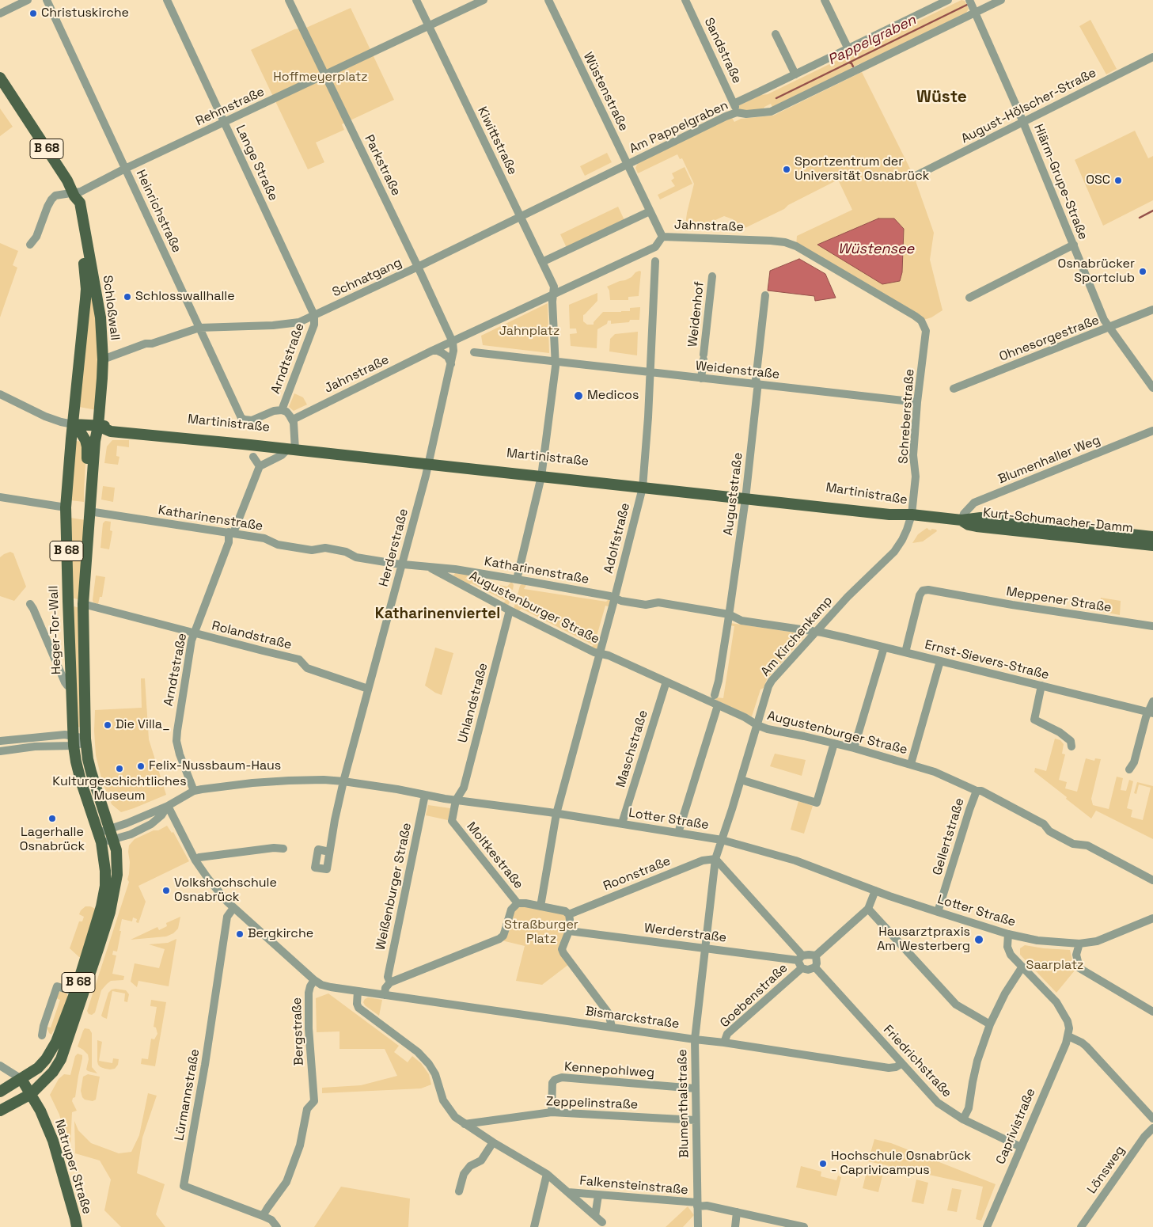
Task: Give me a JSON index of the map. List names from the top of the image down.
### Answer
{
  "streets": {
    "main road": [
      "B 68",
      "Schloßwall",
      "Martinistraße",
      "Kurt-Schumacher-Damm",
      "Heger-Tor-Wall",
      "Natruper Straße"
    ],
    "street": [
      "Sandstraße",
      "Wüstenstraße",
      "August-Hölscher-Straße",
      "Rehmstraße",
      "Am Pappelgraben",
      "Kiwittstraße",
      "Lange Straße",
      "Parkstraße",
      "Hiärm-Grupe-Straße",
      "Heinrichstraße",
      "Jahnstraße",
      "Schnatgang",
      "Weidenhof",
      "Ohnesorgestraße",
      "Arndtstraße",
      "Weidenstraße",
      "Schreberstraße",
      "Blumenhaller Weg",
      "Auguststraße",
      "Katharinenstraße",
      "Adolfstraße",
      "Herderstraße",
      "Meppener Straße",
      "Augustenburger Straße",
      "Rolandstraße",
      "Am Kirchenkamp",
      "Ernst-Sievers-Straße",
      "Uhlandstraße",
      "Maschstraße",
      "Lotter Straße",
      "Gellertstraße",
      "Moltkestraße",
      "Roonstraße",
      "Weißenburger Straße",
      "Werderstraße",
      "Goebenstraße",
      "Bismarckstraße",
      "Bergstraße",
      "Friedrichstraße",
      "Kennepohlweg",
      "Lürmannstraße",
      "Zeppelinstraße",
      "Blumenthalstraße",
      "Caprivistraße",
      "Lönsweg",
      "Falkensteinstraße"
    ]
  },
  "crossings": [
    ["Sandstraße", "Am Pappelgraben"],
    ["Wüstenstraße", "Am Pappelgraben"],
    ["Wüstenstraße", "Jahnstraße"],
    ["Wüstenstraße", "Schnatgang"],
    ["August-Hölscher-Straße", "Hiärm-Grupe-Straße"],
    ["Rehmstraße", "Kiwittstraße"],
    ["Rehmstraße", "Lange Straße"],
    ["Rehmstraße", "Parkstraße"],
    ["Rehmstraße", "Heinrichstraße"],
    ["Rehmstraße", "Schloßwall"],
    ["Am Pappelgraben", "Hiärm-Grupe-Straße"],
    ["Am Pappelgraben", "Schnatgang"],
    ["Kiwittstraße", "Jahnstraße"],
    ["Kiwittstraße", "Schnatgang"],
    ["B 68", "Schloßwall"],
    ["B 68", "Martinistraße"],
    ["B 68", "Katharinenstraße"],
    ["B 68", "Heger-Tor-Wall"],
    ["B 68", "Rolandstraße"],
    ["B 68", "Lotter Straße"],
    ["B 68", "Natruper Straße"],
    ["Lange Straße", "Schnatgang"],
    ["Lange Straße", "Arndtstraße"],
    ["Parkstraße", "Jahnstraße"],
    ["Parkstraße", "Schnatgang"],
    ["Parkstraße", "Herderstraße"],
    ["Hiärm-Grupe-Straße", "Ohnesorgestraße"],
    ["Heinrichstraße", "Schnatgang"],
    ["Heinrichstraße", "Arndtstraße"],
    ["Jahnstraße", "Schreberstraße"],
    ["Jahnstraße", "Herderstraße"],
    ["Schnatgang", "Schloßwall"],
    ["Schnatgang", "Arndtstraße"],
    ["Schloßwall", "Martinistraße"],
    ["Schloßwall", "Heger-Tor-Wall"],
    ["Weidenhof", "Weidenstraße"],
    ["Arndtstraße", "Katharinenstraße"],
    ["Arndtstraße", "Rolandstraße"],
    ["Arndtstraße", "Lotter Straße"],
    ["Weidenstraße", "Schreberstraße"],
    ["Weidenstraße", "Auguststraße"],
    ["Weidenstraße", "Adolfstraße"],
    ["Schreberstraße", "Martinistraße"],
    ["Schreberstraße", "Kurt-Schumacher-Damm"],
    ["Schreberstraße", "Am Kirchenkamp"],
    ["Martinistraße", "Auguststraße"],
    ["Martinistraße", "Kurt-Schumacher-Damm"],
    ["Martinistraße", "Adolfstraße"],
    ["Martinistraße", "Herderstraße"],
    ["Martinistraße", "Heger-Tor-Wall"],
    ["Martinistraße", "Am Kirchenkamp"],
    ["Blumenhaller Weg", "Kurt-Schumacher-Damm"],
    ["Auguststraße", "Katharinenstraße"],
    ["Katharinenstraße", "Adolfstraße"],
    ["Katharinenstraße", "Herderstraße"],
    ["Katharinenstraße", "Augustenburger Straße"],
    ["Katharinenstraße", "Am Kirchenkamp"],
    ["Katharinenstraße", "Ernst-Sievers-Straße"],
    ["Kurt-Schumacher-Damm", "Am Kirchenkamp"],
    ["Adolfstraße", "Augustenburger Straße"],
    ["Adolfstraße", "Lotter Straße"],
    ["Herderstraße", "Rolandstraße"],
    ["Herderstraße", "Lotter Straße"],
    ["Meppener Straße", "Ernst-Sievers-Straße"],
    ["Augustenburger Straße", "Am Kirchenkamp"],
    ["Augustenburger Straße", "Uhlandstraße"],
    ["Augustenburger Straße", "Maschstraße"],
    ["Augustenburger Straße", "Gellertstraße"],
    ["Heger-Tor-Wall", "Lotter Straße"],
    ["Am Kirchenkamp", "Ernst-Sievers-Straße"],
    ["Am Kirchenkamp", "Lotter Straße"],
    ["Am Kirchenkamp", "Blumenthalstraße"],
    ["Uhlandstraße", "Lotter Straße"],
    ["Uhlandstraße", "Moltkestraße"],
    ["Maschstraße", "Lotter Straße"],
    ["Lotter Straße", "Gellertstraße"],
    ["Lotter Straße", "Moltkestraße"],
    ["Lotter Straße", "Weißenburger Straße"],
    ["Lotter Straße", "Blumenthalstraße"],
    ["Roonstraße", "Blumenthalstraße"],
    ["Werderstraße", "Goebenstraße"],
    ["Werderstraße", "Friedrichstraße"],
    ["Werderstraße", "Blumenthalstraße"],
    ["Goebenstraße", "Bismarckstraße"],
    ["Goebenstraße", "Friedrichstraße"],
    ["Bismarckstraße", "Bergstraße"],
    ["Bismarckstraße", "Friedrichstraße"],
    ["Bismarckstraße", "Blumenthalstraße"],
    ["Bergstraße", "Lürmannstraße"],
    ["Friedrichstraße", "Caprivistraße"],
    ["Kennepohlweg", "Zeppelinstraße"],
    ["Kennepohlweg", "Blumenthalstraße"],
    ["Zeppelinstraße", "Blumenthalstraße"],
    ["Blumenthalstraße", "Falkensteinstraße"]
  ],
  "districts": ["Wüste", "Katharinenviertel"],
  "water": ["Pappelgraben", "Wüstensee"],
  "parks": [
    "Hoffmeyerplatz",
    "Jahnplatz",
    "Straßburger Platz",
    "Saarplatz"
  ],
  "places": [
    "Christuskirche",
    "Sportzentrum der Universität Osnabrück",
    "OSC",
    "Osnabrücker Sportclub",
    "Schlosswallhalle",
    "Medicos",
    "Die Villa_",
    "Felix-Nussbaum-Haus",
    "Kulturgeschichtliches Museum",
    "Lagerhalle Osnabrück",
    "Volkshochschule Osnabrück",
    "Bergkirche",
    "Hausarztpraxis Am Westerberg",
    "Hochschule Osnabrück - Caprivicampus"
  ]
}
